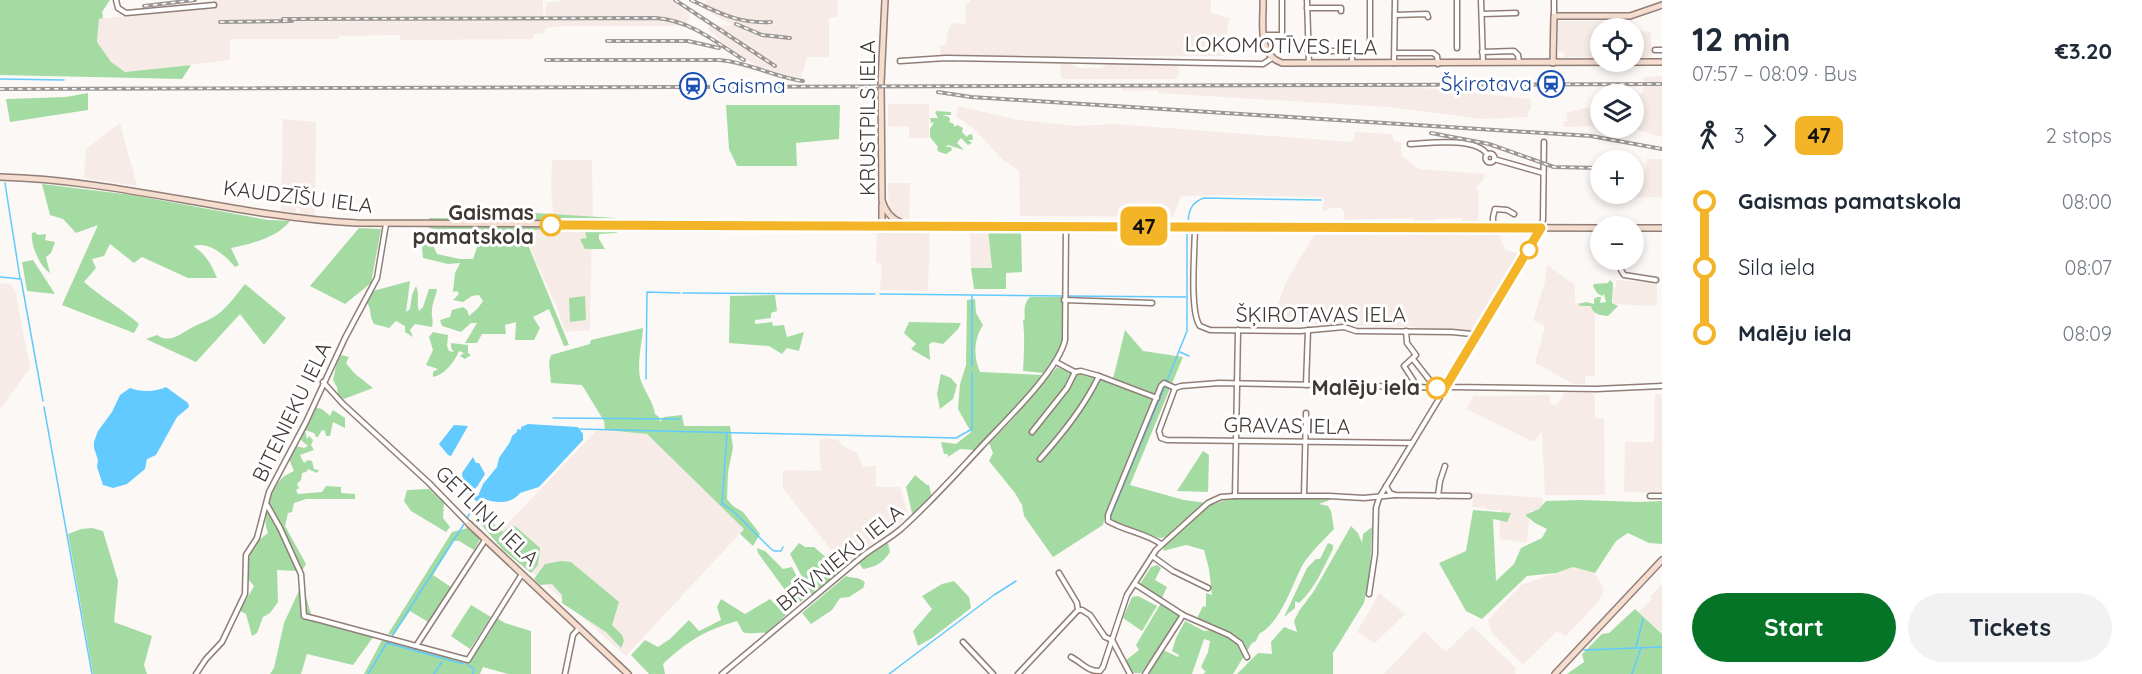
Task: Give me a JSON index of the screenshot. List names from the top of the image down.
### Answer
{
  "streets": {
    "street": [
      "LOKOMOTĪVES IELA",
      "KRUSTPILS IELA",
      "KAUDZĪŠU IELA",
      "ŠĶIROTAVAS IELA",
      "BITENIEKU IELA",
      "GRAVAS IELA",
      "GETLIŅU IELA",
      "BRĪVNIEKU IELA"
    ]
  },
  "crossings": [
    ["KRUSTPILS IELA", "KAUDZĪŠU IELA"],
    ["KRUSTPILS IELA", "ŠĶIROTAVAS IELA"],
    ["KAUDZĪŠU IELA", "BITENIEKU IELA"],
    ["BITENIEKU IELA", "GETLIŅU IELA"]
  ],
  "places": {
    "station": ["Šķirotava", "Gaisma"],
    "other": ["Gaismas pamatskola", "Malēju iela"]
  },
  "lines": ["bus line 47"],
  "page": {
    "on_map": "47",
    "heading": ["12 min", "07:57 – 08:09 · Bus", "€3.20"],
    "map_buttons": ["+", "−"],
    "legs": ["3", "47", "2 stops"],
    "list": [
      {
        "name": "Gaismas pamatskola",
        "value": "08:00"
      },
      {
        "name": "Sila iela",
        "value": "08:07"
      },
      {
        "name": "Malēju iela",
        "value": "08:09"
      }
    ],
    "buttons": ["Start", "Tickets"]
  }
}
